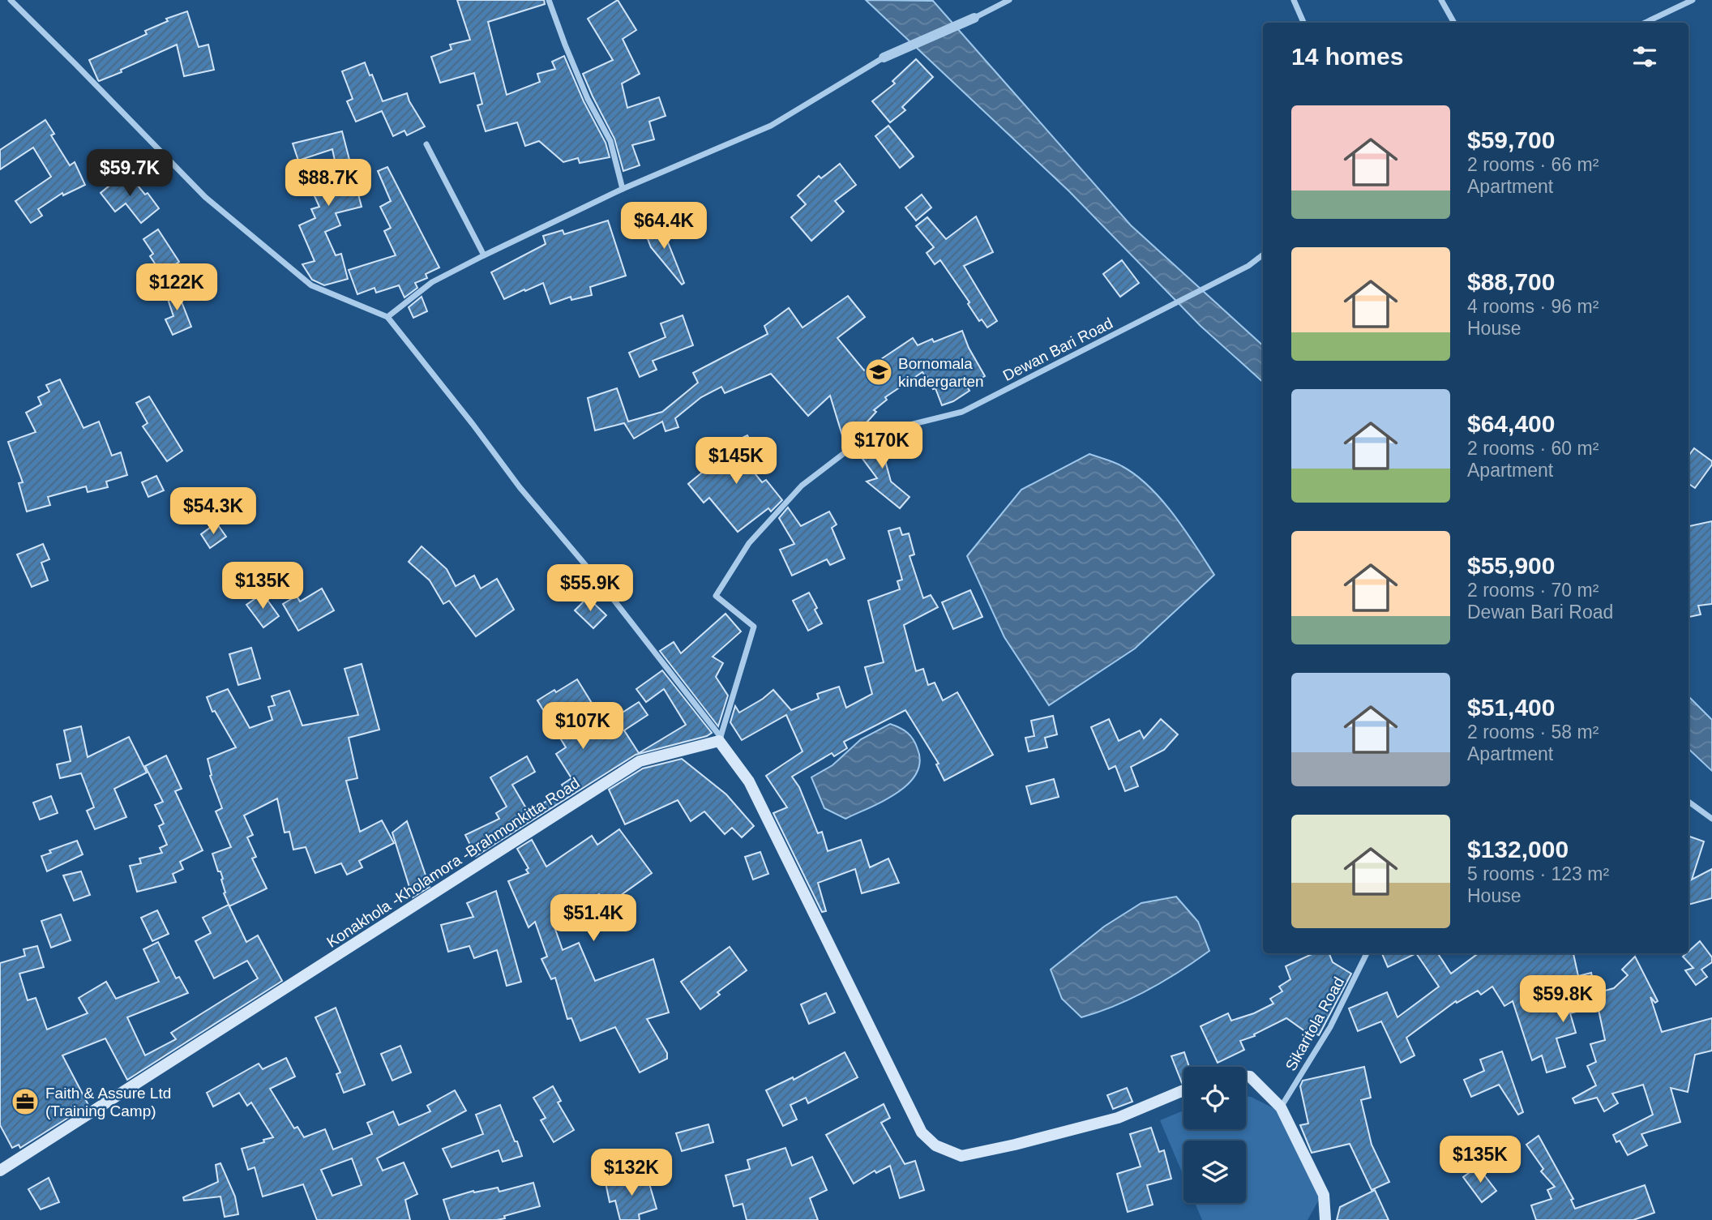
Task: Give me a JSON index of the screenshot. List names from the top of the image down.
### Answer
{
  "streets": {
    "main road": ["Konakhola -Kholamora -Brahmonkitta Road"],
    "street": ["Dewan Bari Road", "Sikaritola Road"]
  },
  "crossings": [
    ["Dewan Bari Road", "Konakhola -Kholamora -Brahmonkitta Road"]
  ],
  "places": {
    "school or university": ["Bornomala kindergarten"],
    "office": ["Faith & Assure Ltd (Training Camp)"]
  },
  "page": {
    "heading": "14 homes",
    "list": [
      {
        "name": "$59,700",
        "note": "2 rooms · 66 m² · Apartment"
      },
      {
        "name": "$88,700",
        "note": "4 rooms · 96 m² · House"
      },
      {
        "name": "$64,400",
        "note": "2 rooms · 60 m² · Apartment"
      },
      {
        "name": "$55,900",
        "note": "2 rooms · 70 m² · Dewan Bari Road"
      },
      {
        "name": "$51,400",
        "note": "2 rooms · 58 m² · Apartment"
      },
      {
        "name": "$132,000",
        "note": "5 rooms · 123 m² · House"
      }
    ],
    "price": [
      "$59.7K",
      "$88.7K",
      "$64.4K",
      "$122K",
      "$170K",
      "$145K",
      "$54.3K",
      "$135K",
      "$55.9K",
      "$107K",
      "$51.4K",
      "$59.8K",
      "$135K",
      "$132K"
    ]
  }
}
